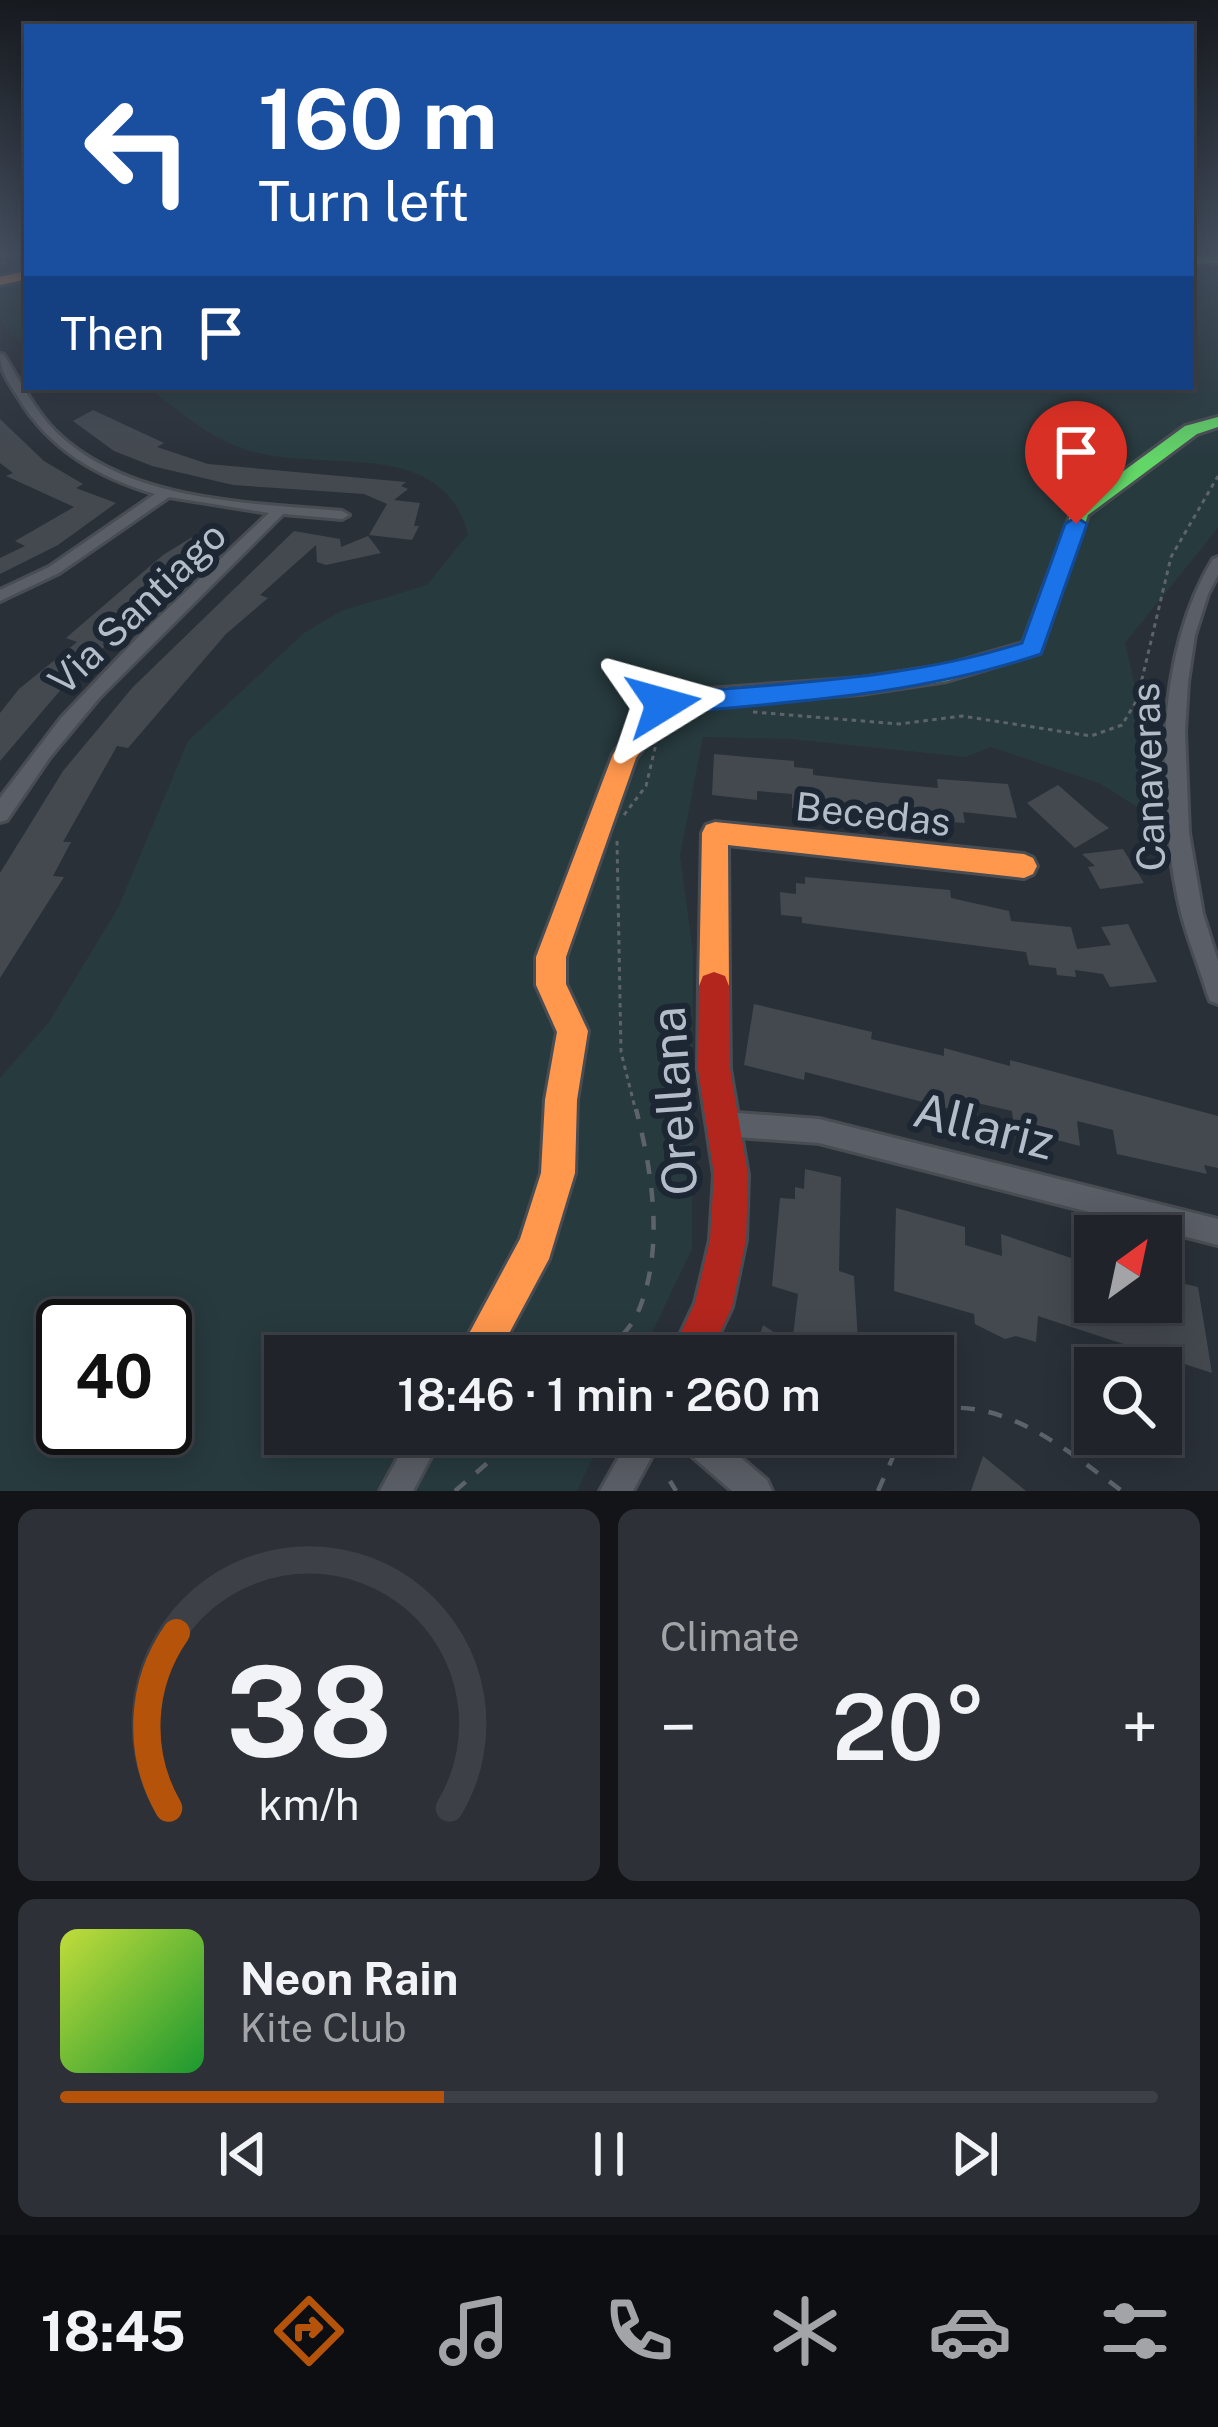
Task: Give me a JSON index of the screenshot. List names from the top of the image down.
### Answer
{
  "streets": {
    "street": [
      "Via Santiago",
      "Canaveras",
      "Becedas",
      "Orellana",
      "Allariz"
    ]
  },
  "crossings": [
    ["Becedas", "Orellana"],
    ["Orellana", "Allariz"]
  ],
  "north": "top right",
  "page": {
    "turn": ["160 m", "Turn left"],
    "then": "Then",
    "limit": "40",
    "trip": "18:46 · 1 min · 260 m",
    "tile": "Climate",
    "heat": ["−", "20°", "+"],
    "song": ["Neon Rain", "Kite Club"],
    "tabs": "18:45",
    "gauge": ["38", "km/h"]
  }
}
